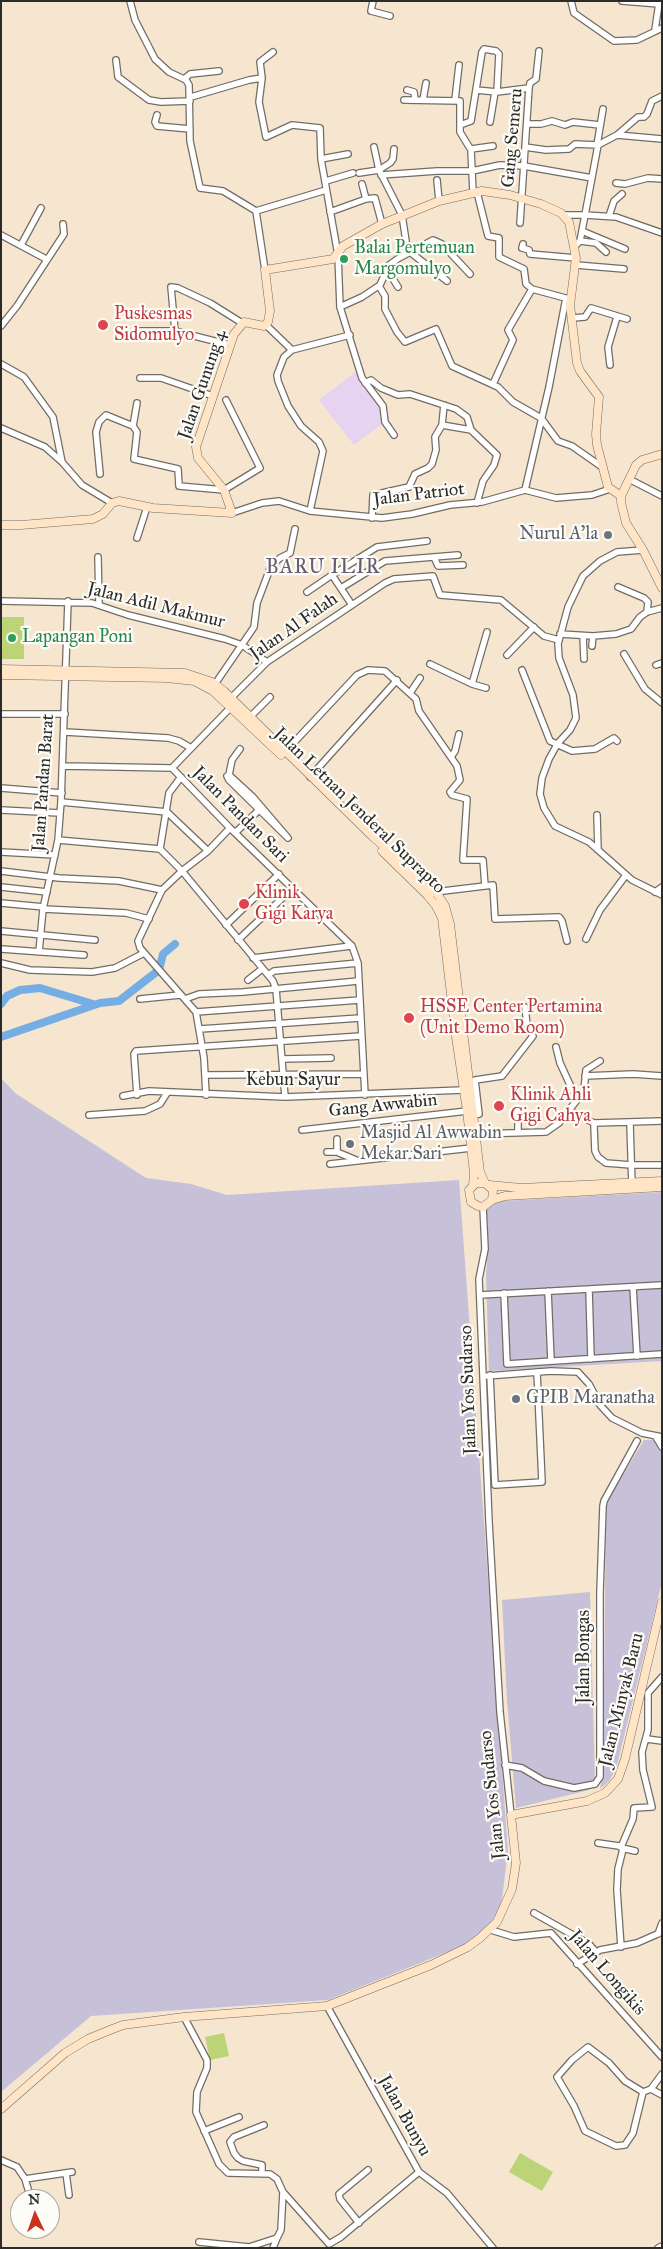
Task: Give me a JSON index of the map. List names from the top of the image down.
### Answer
{
  "streets": {
    "main road": [
      "Jalan Gunung 4",
      "Jalan Letnan Jenderal Suprapto",
      "Jalan Yos Sudarso",
      "Jalan Minyak Baru"
    ],
    "street": [
      "Gang Semeru",
      "Jalan Patriot",
      "Jalan Adil Makmur",
      "Jalan Al Falah",
      "Jalan Pandan Barat",
      "Jalan Pandan Sari",
      "Kebun Sayur",
      "Gang Awwabin",
      "Jalan Bongas",
      "Jalan Longikis",
      "Jalan Bunyu"
    ]
  },
  "crossings": [
    ["Jalan Gunung 4", "Jalan Patriot"],
    ["Jalan Adil Makmur", "Jalan Al Falah"],
    ["Jalan Adil Makmur", "Jalan Pandan Barat"],
    ["Jalan Al Falah", "Jalan Letnan Jenderal Suprapto"],
    ["Jalan Pandan Barat", "Jalan Letnan Jenderal Suprapto"],
    ["Jalan Letnan Jenderal Suprapto", "Kebun Sayur"],
    ["Jalan Letnan Jenderal Suprapto", "Gang Awwabin"],
    ["Jalan Letnan Jenderal Suprapto", "Jalan Yos Sudarso"],
    ["Jalan Pandan Sari", "Kebun Sayur"],
    ["Jalan Yos Sudarso", "Jalan Bongas"],
    ["Jalan Yos Sudarso", "Jalan Minyak Baru"],
    ["Jalan Yos Sudarso", "Jalan Longikis"],
    ["Jalan Yos Sudarso", "Jalan Bunyu"]
  ],
  "districts": ["BARU ILIR"],
  "places": [
    "Balai Pertemuan Margomulyo",
    "Puskesmas Sidomulyo",
    "Nurul A'la",
    "Lapangan Poni",
    "Klinik Gigi Karya",
    "HSSE Center Pertamina (Unit Demo Room)",
    "Klinik Ahli Gigi Cahya",
    "Masjid Al Awwabin Mekar Sari",
    "GPIB Maranatha"
  ],
  "north": "top"
}
